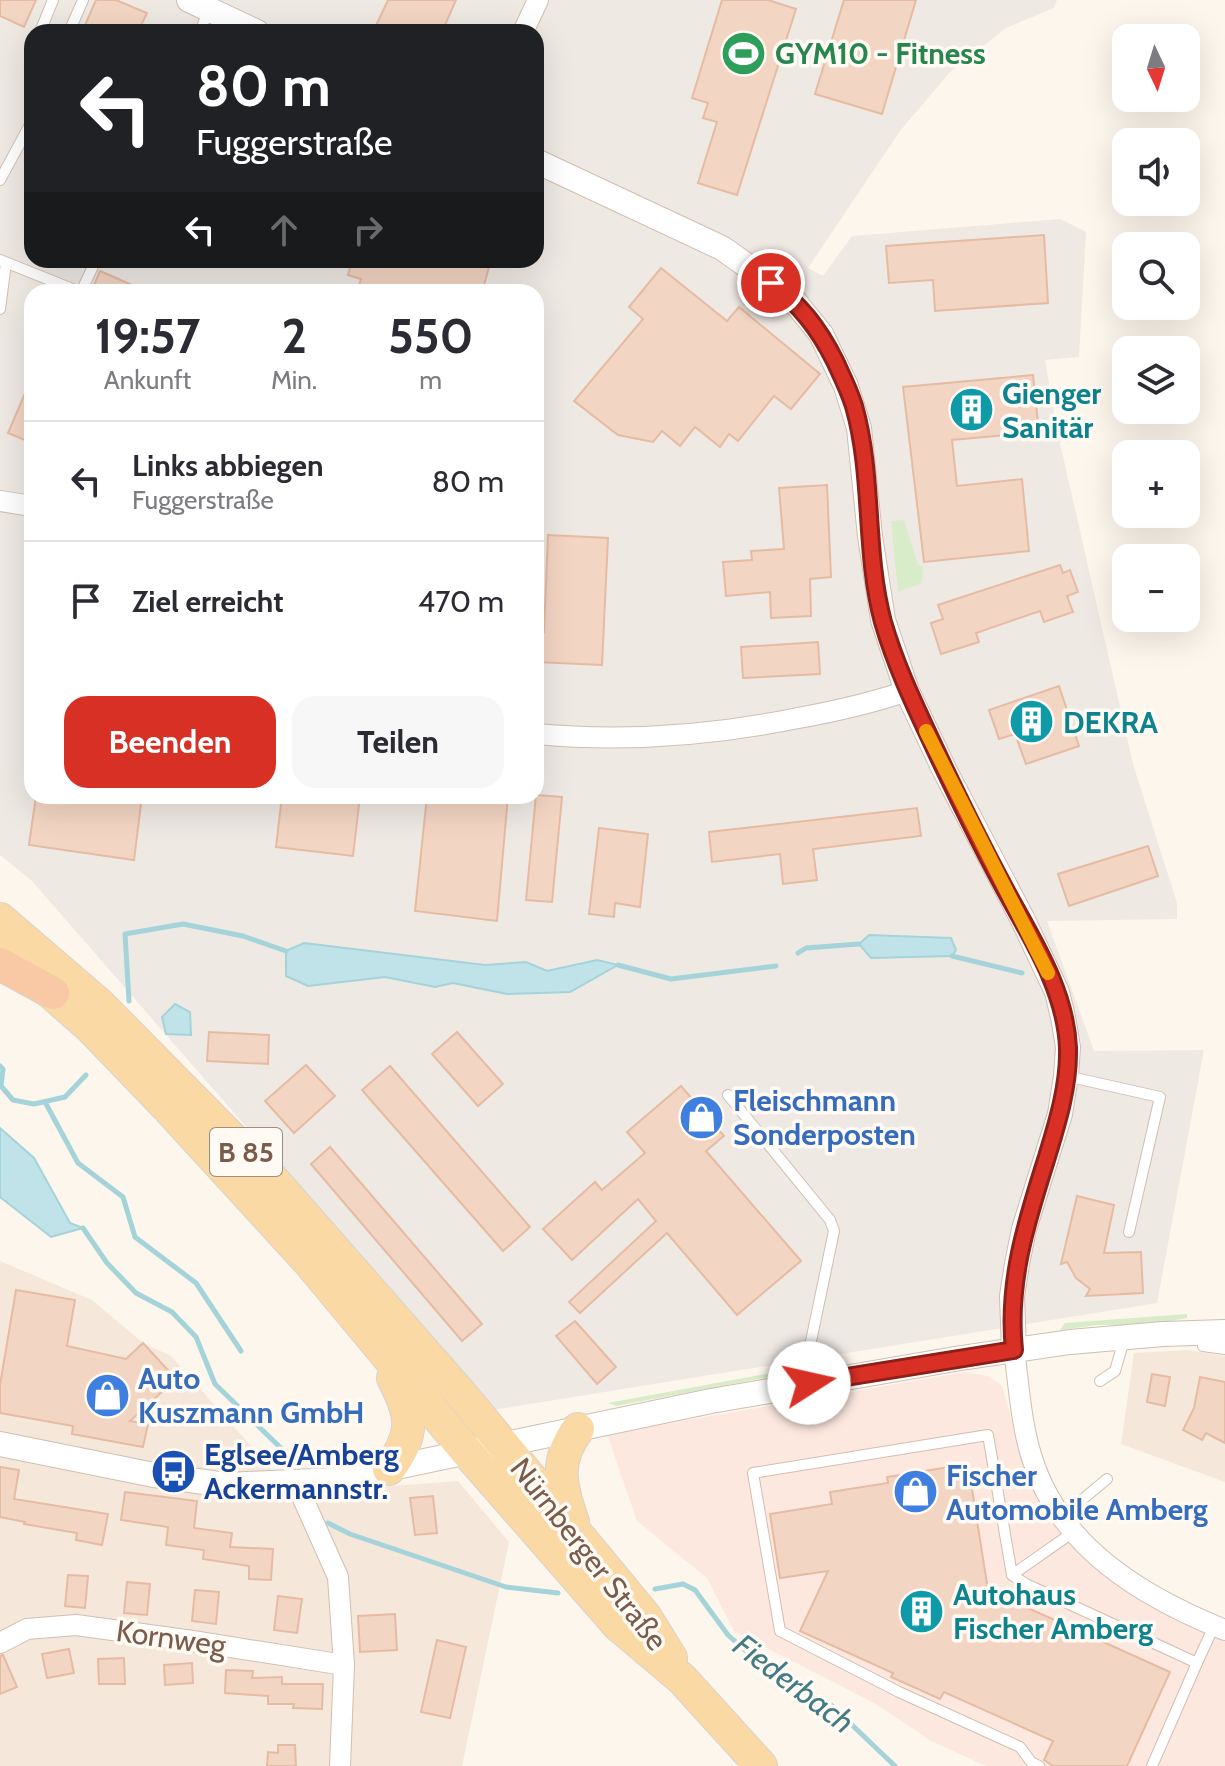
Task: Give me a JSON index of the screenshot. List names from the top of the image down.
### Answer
{
  "streets": {
    "main road": ["B 85", "Nürnberger Straße"],
    "street": ["Kornweg"]
  },
  "crossings": [
    ["B 85", "Nürnberger Straße"]
  ],
  "water": ["Fiederbach"],
  "places": {
    "sports": ["GYM10 - Fitness"],
    "building": ["Gienger Sanitär", "DEKRA", "Autohaus Fischer Amberg"],
    "shop": ["Fleischmann Sonderposten", "Auto Kuszmann GmbH", "Fischer Automobile Amberg"],
    "bus stop": ["Eglsee/Amberg Ackermannstr."]
  },
  "north": "bottom",
  "page": {
    "map_buttons": ["+", "−"],
    "turn": ["80 m", "Fuggerstraße"],
    "eta": [
      "19:57",
      "Ankunft",
      "2",
      "Min.",
      "550",
      "m"
    ],
    "list": [
      {
        "name": "Links abbiegen",
        "note": "Fuggerstraße",
        "value": "80 m"
      },
      {
        "name": "Ziel erreicht",
        "value": "470 m"
      }
    ],
    "buttons": ["Beenden", "Teilen"]
  }
}
